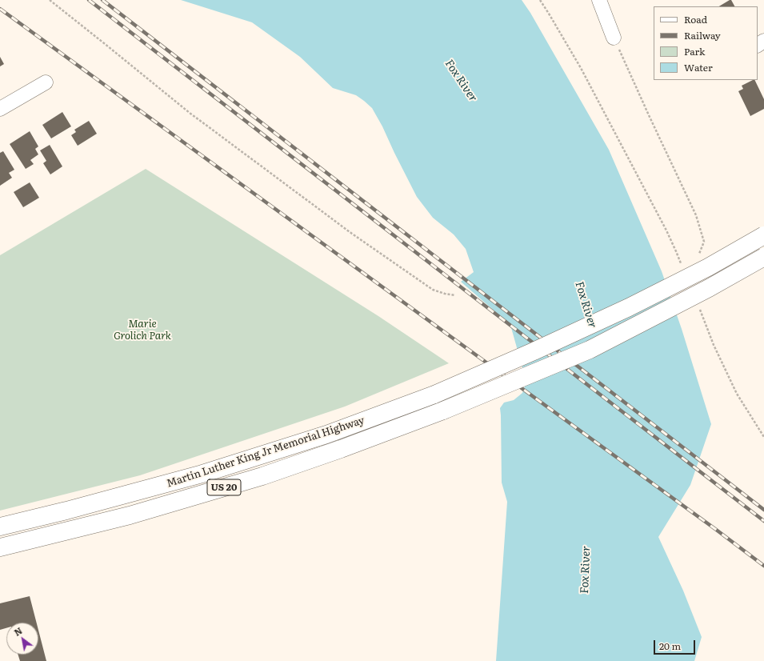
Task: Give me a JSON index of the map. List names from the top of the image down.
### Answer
{
  "streets": {
    "highway": ["Martin Luther King Jr Memorial Highway", "US 20"]
  },
  "water": ["Fox River"],
  "parks": ["Marie Grolich Park"],
  "legend": [
    "Road",
    "Railway",
    "Park",
    "Water"
  ],
  "scale_bar": "20 m",
  "north": "top left"
}
